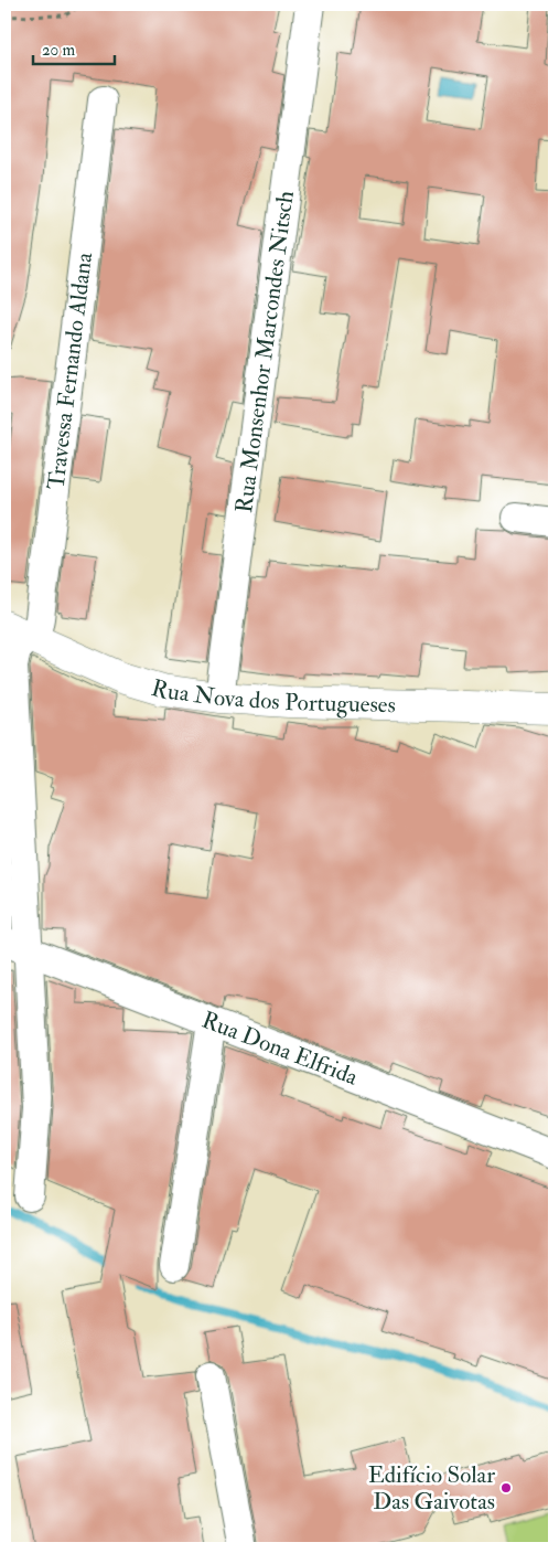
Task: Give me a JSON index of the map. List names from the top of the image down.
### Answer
{
  "streets": {
    "street": [
      "Rua Monsenhor Marcondes Nitsch",
      "Travessa Fernando Aldana",
      "Rua Nova dos Portugueses",
      "Rua Dona Elfrida"
    ]
  },
  "crossings": [
    ["Rua Monsenhor Marcondes Nitsch", "Rua Nova dos Portugueses"],
    ["Travessa Fernando Aldana", "Rua Nova dos Portugueses"],
    ["Travessa Fernando Aldana", "Rua Dona Elfrida"]
  ],
  "places": ["Edifício Solar Das Gaivotas"],
  "scale_bar": "20 m"
}
